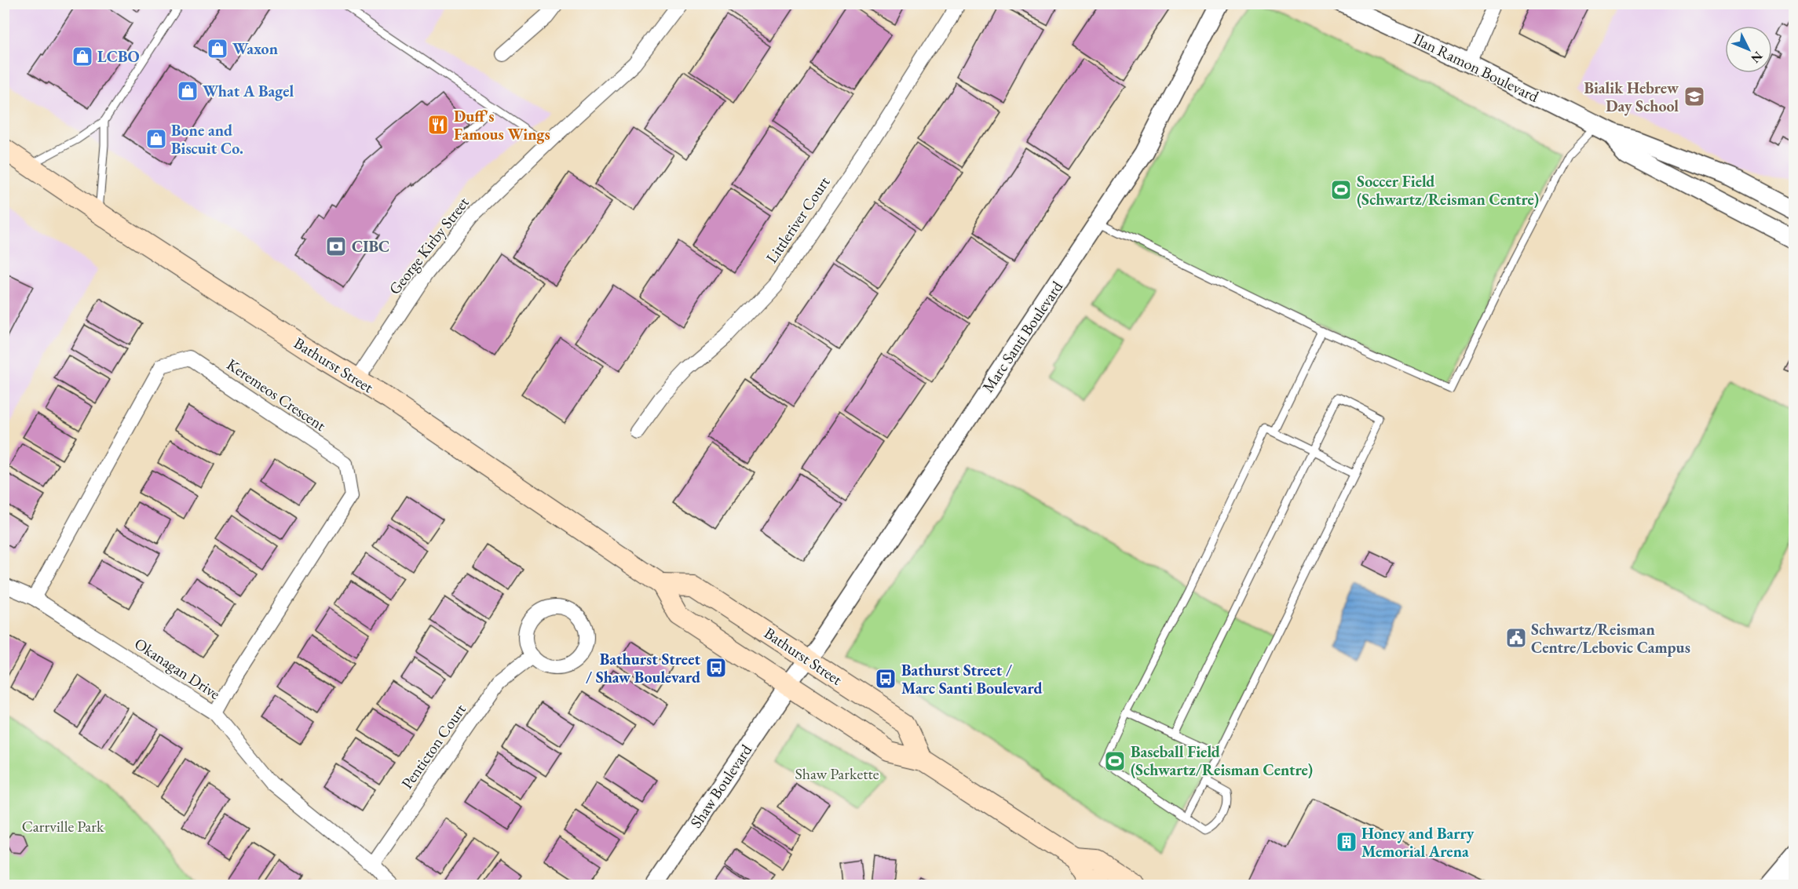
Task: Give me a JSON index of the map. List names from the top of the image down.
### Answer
{
  "streets": {
    "main road": ["Bathurst Street"],
    "street": [
      "Ilan Ramon Boulevard",
      "Littleriver Court",
      "George Kirby Street",
      "Marc Santi Boulevard",
      "Keremeos Crescent",
      "Okanagan Drive",
      "Penticton Court",
      "Shaw Boulevard"
    ]
  },
  "crossings": [
    ["George Kirby Street", "Bathurst Street"],
    ["Marc Santi Boulevard", "Bathurst Street"],
    ["Marc Santi Boulevard", "Shaw Boulevard"],
    ["Bathurst Street", "Shaw Boulevard"],
    ["Keremeos Crescent", "Okanagan Drive"],
    ["Okanagan Drive", "Penticton Court"]
  ],
  "parks": ["Shaw Parkette", "Carrville Park"],
  "places": {
    "shop": [
      "Waxon",
      "LCBO",
      "What A Bagel",
      "Bone and Biscuit Co."
    ],
    "school or university": ["Bialik Hebrew Day School"],
    "restaurant": ["Duff's Famous Wings"],
    "sports": ["Soccer Field (Schwartz/Reisman Centre)", "Baseball Field (Schwartz/Reisman Centre)"],
    "bank": ["CIBC"],
    "public building": ["Schwartz/Reisman Centre/Lebovic Campus"],
    "bus stop": ["Bathurst Street / Shaw Boulevard", "Bathurst Street / Marc Santi Boulevard"],
    "building": ["Honey and Barry Memorial Arena"]
  },
  "north": "bottom right"
}
